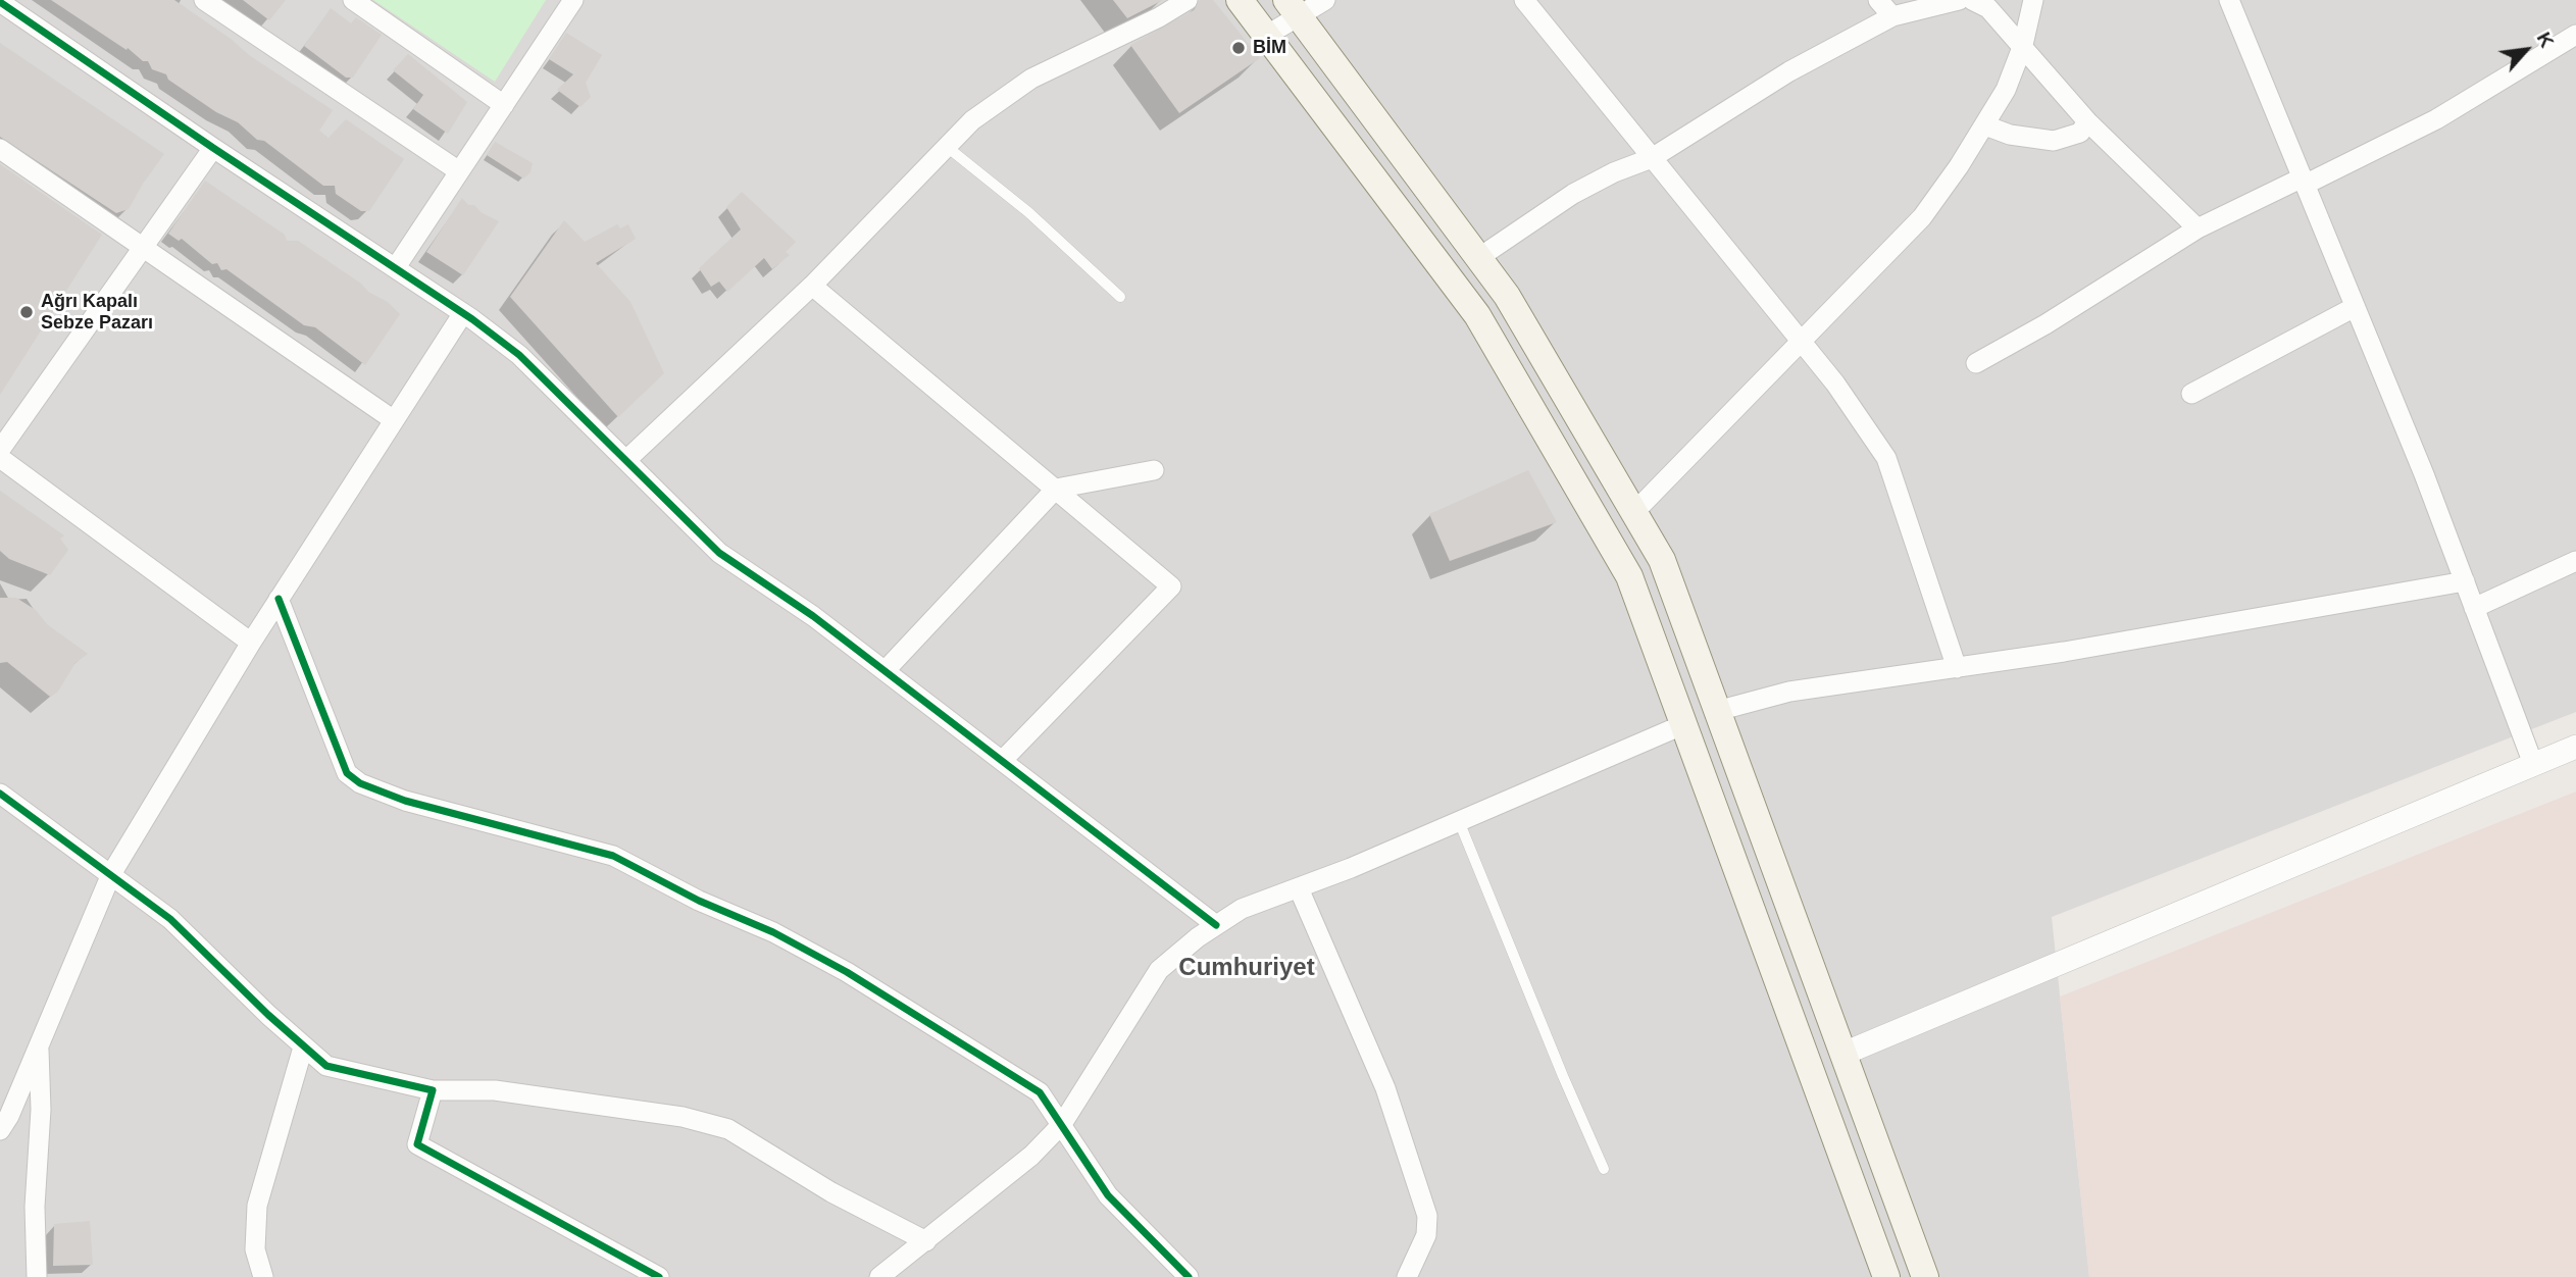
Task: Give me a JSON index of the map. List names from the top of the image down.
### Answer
{
  "districts": ["Cumhuriyet"],
  "places": ["BİM", "Ağrı Kapalı Sebze Pazarı"],
  "north": "top right"
}
